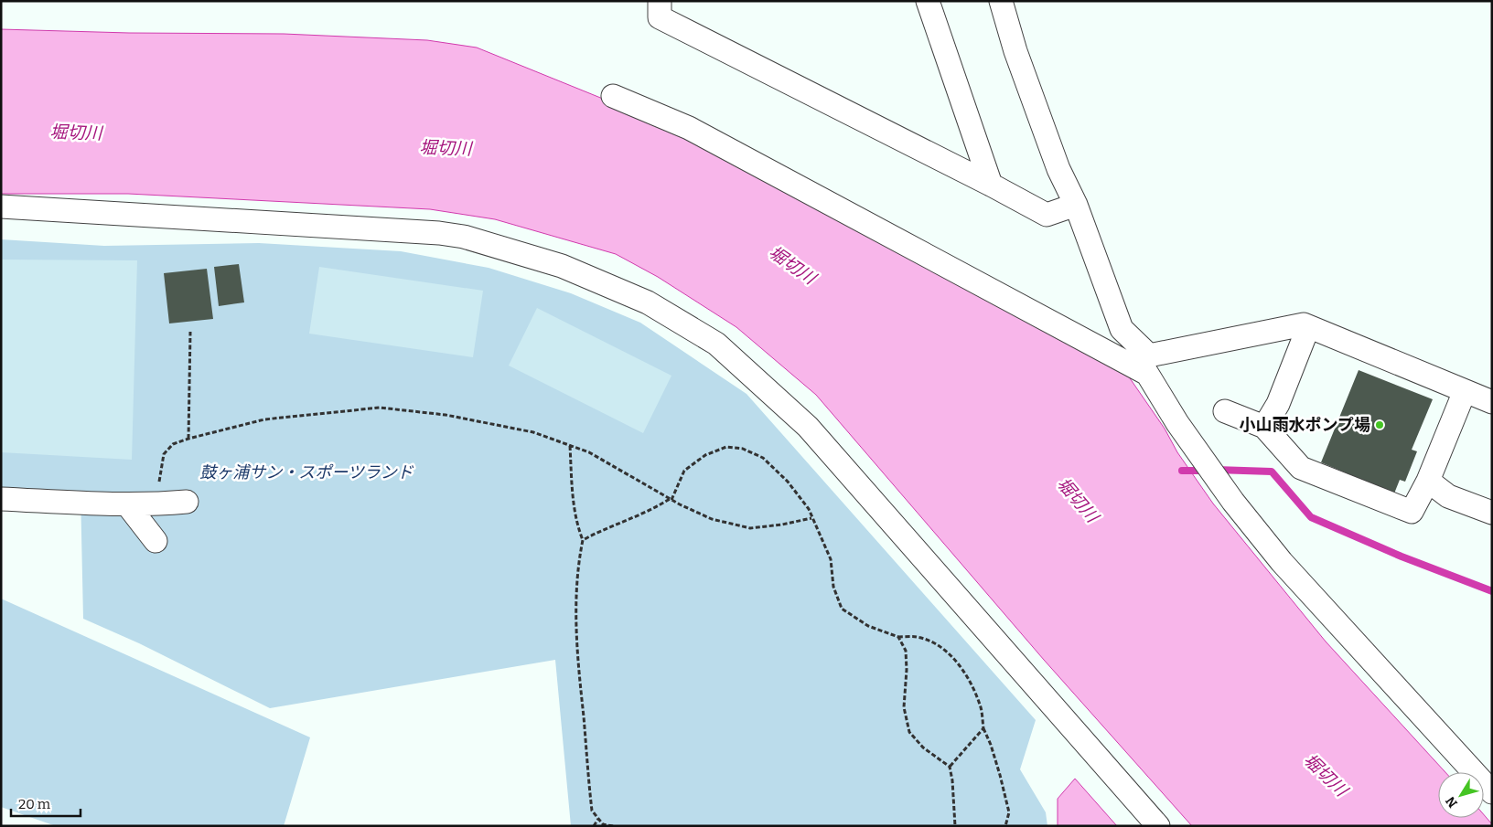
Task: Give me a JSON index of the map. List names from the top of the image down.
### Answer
{
  "water": ["堀切川"],
  "parks": ["鼓ヶ浦サン・スポーツランド"],
  "places": ["小山雨水ポンプ場"],
  "scale_bar": "20 m",
  "north": "bottom left"
}
